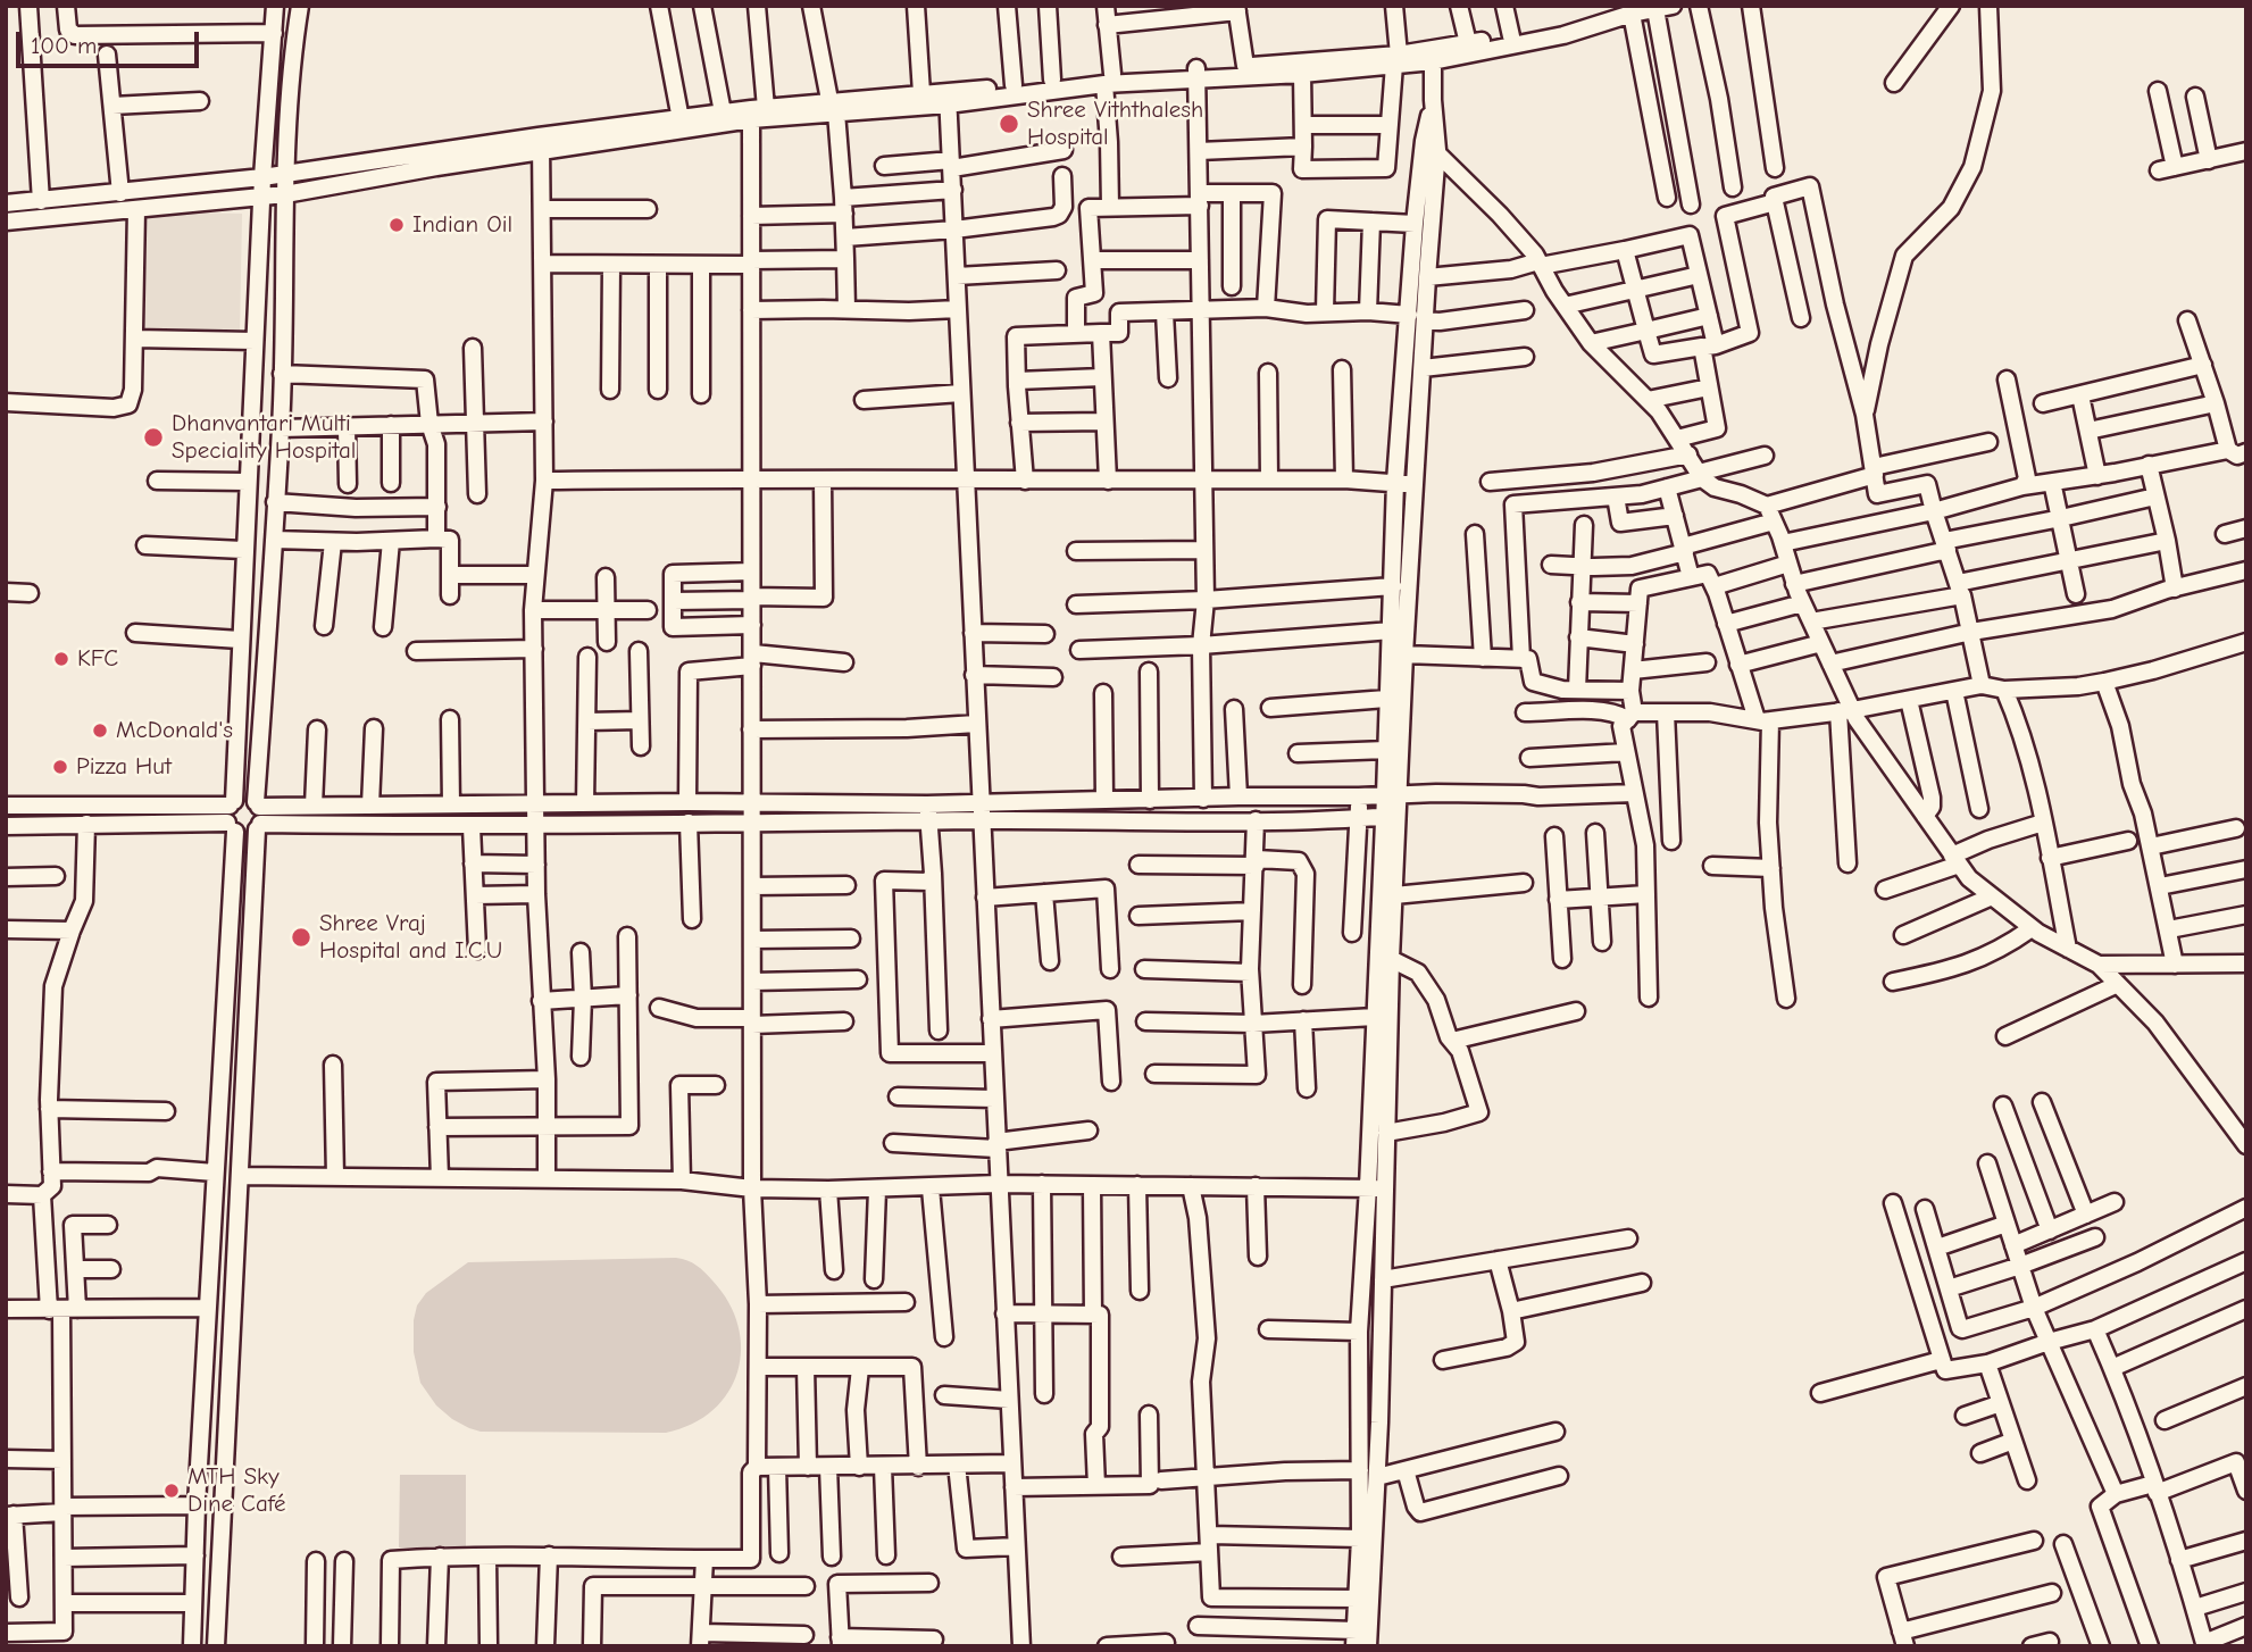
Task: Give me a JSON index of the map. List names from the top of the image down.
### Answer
{
  "places": [
    "Shree Viththalesh Hospital",
    "Indian Oil",
    "Dhanvantari Multi Speciality Hospital",
    "KFC",
    "McDonald's",
    "Pizza Hut",
    "Shree Vraj Hospital and I.C.U",
    "MTH Sky Dine Café"
  ],
  "scale_bar": "100 m"
}
